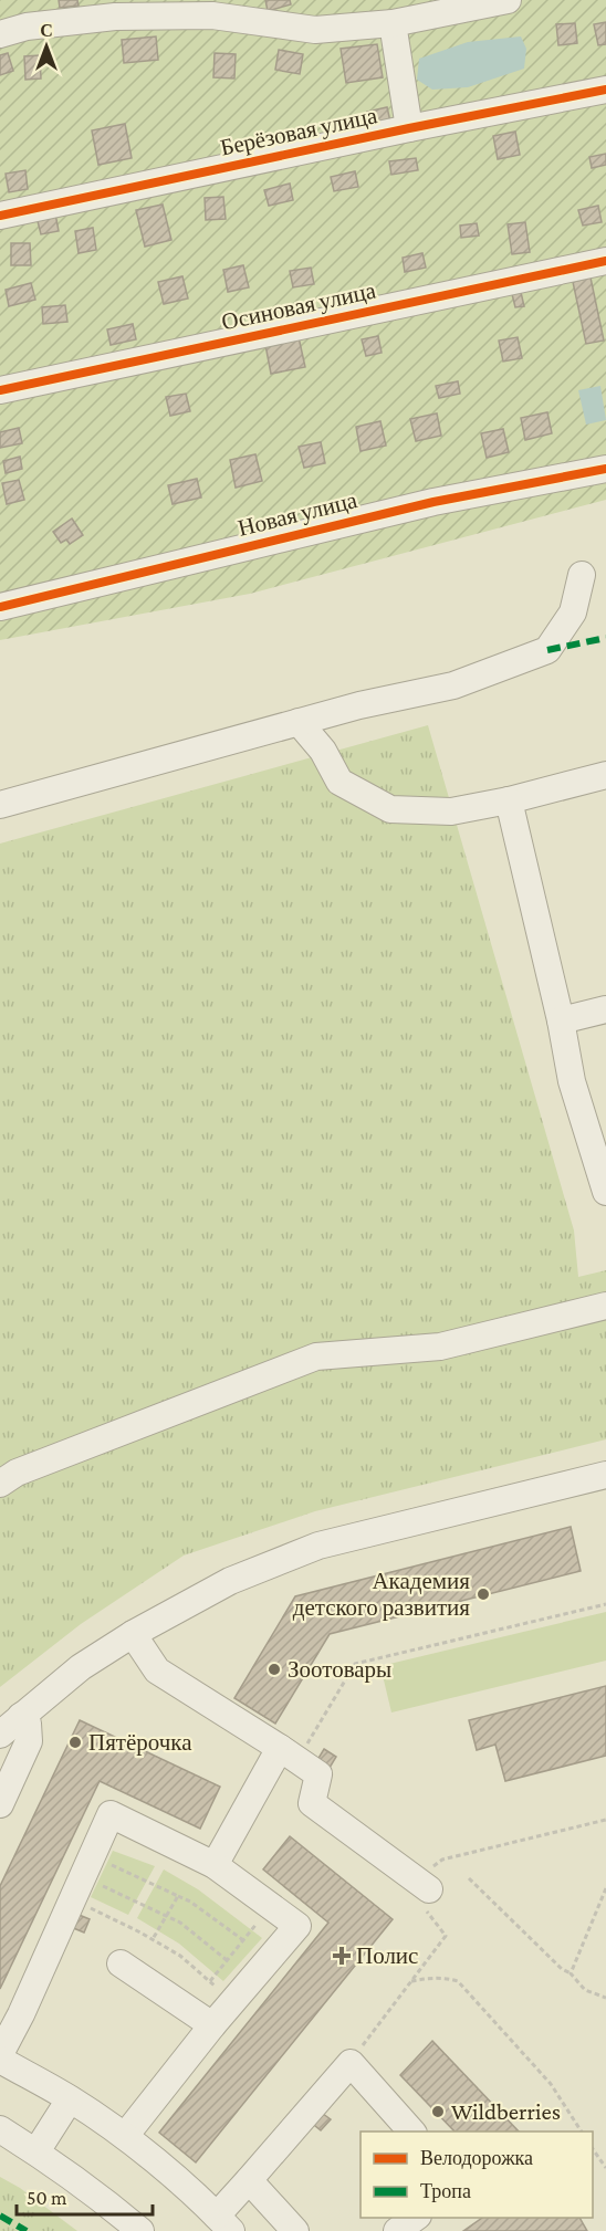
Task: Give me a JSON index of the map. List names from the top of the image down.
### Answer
{
  "streets": {
    "street": ["Берёзовая улица", "Осиновая улица", "Новая улица"]
  },
  "places": {
    "other": [
      "Академия детского развития",
      "Зоотовары",
      "Пятёрочка",
      "Wildberries"
    ],
    "health": ["Полис"]
  },
  "legend": ["Велодорожка", "Тропа"],
  "scale_bar": "50 m",
  "north": "top"
}
